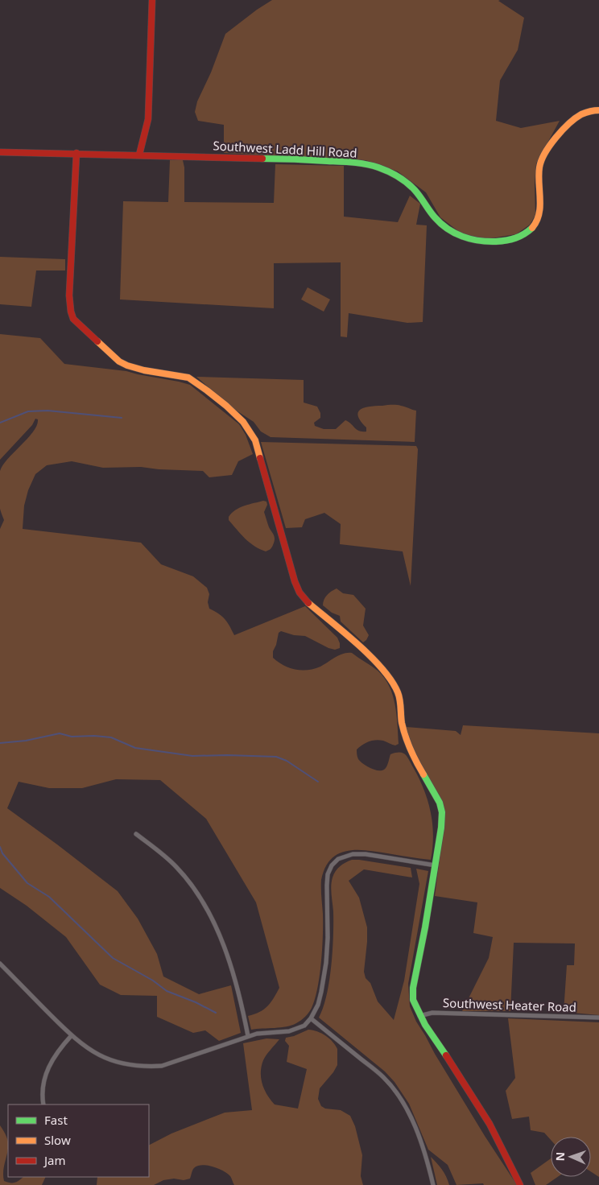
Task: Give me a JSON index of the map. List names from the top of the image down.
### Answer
{
  "streets": {
    "street": ["Southwest Ladd Hill Road", "Southwest Heater Road"]
  },
  "legend": ["Fast", "Slow", "Jam"],
  "north": "left"
}
